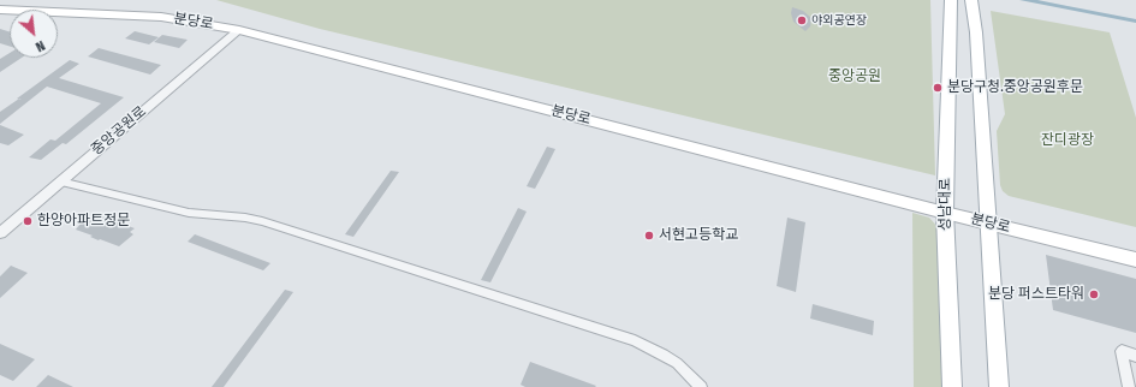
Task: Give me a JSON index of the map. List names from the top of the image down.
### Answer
{
  "streets": {
    "main road": ["분당로", "성남대로"],
    "street": ["중앙공원로"]
  },
  "crossings": [
    ["분당로", "중앙공원로"],
    ["분당로", "성남대로"]
  ],
  "parks": ["중앙공원", "잔디광장"],
  "places": [
    "야외공연장",
    "분당구청.중앙공원후문",
    "한양아파트정문",
    "서현고등학교",
    "분당 퍼스트타워"
  ],
  "north": "bottom right"
}
